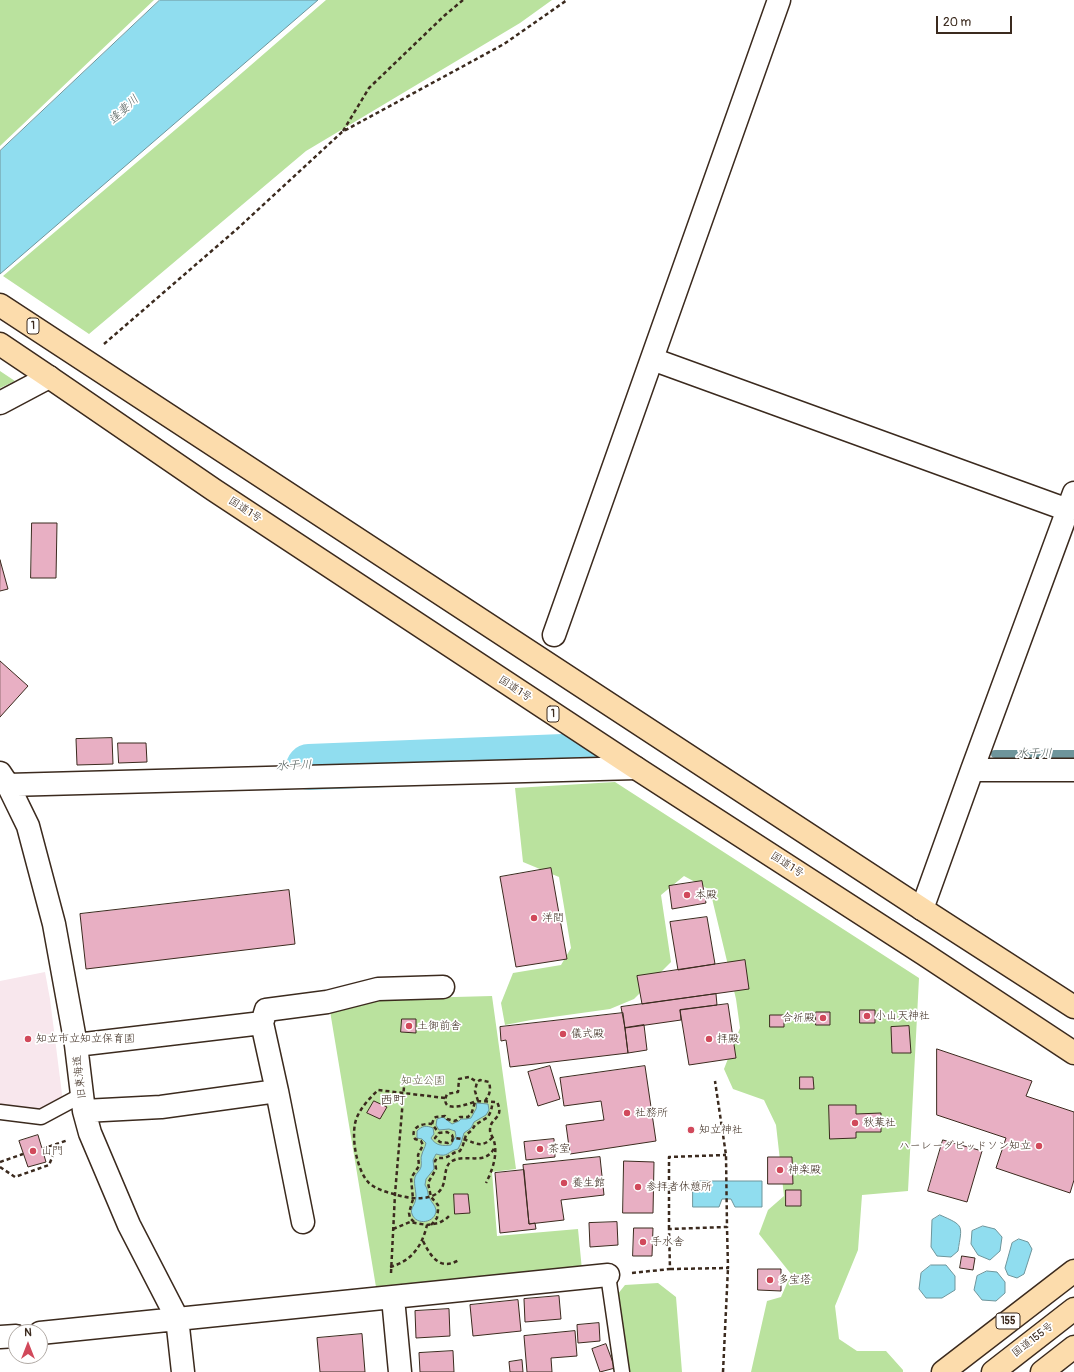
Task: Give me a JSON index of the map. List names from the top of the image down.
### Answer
{
  "streets": {
    "highway": [
      "1",
      "国道1号",
      "155",
      "国道155号"
    ],
    "street": ["旧東海道"]
  },
  "districts": ["西町"],
  "water": ["逢妻川", "水干川"],
  "parks": ["知立公園"],
  "places": [
    "本殿",
    "洋間",
    "小山天神社",
    "合祈殿",
    "土御前舎",
    "儀式殿",
    "知立市立知立保育園",
    "拝殿",
    "社務所",
    "秋葉社",
    "知立神社",
    "ハーレーダビッドソン知立",
    "茶室",
    "山門",
    "神楽殿",
    "養生館",
    "参拝者休憩所",
    "手水舎",
    "多宝塔"
  ],
  "scale_bar": "20 m",
  "north": "top"
}
